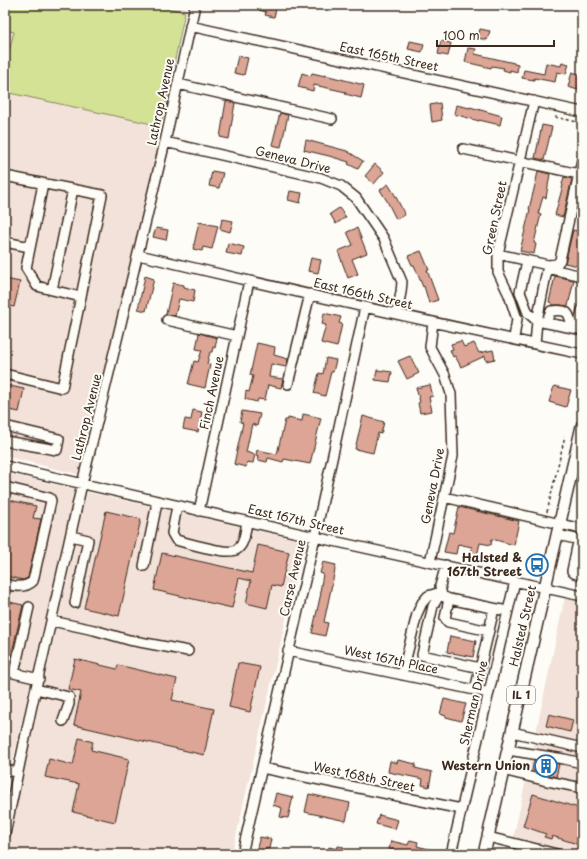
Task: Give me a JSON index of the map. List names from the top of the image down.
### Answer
{
  "streets": {
    "main road": ["Halsted Street", "IL 1"],
    "street": [
      "East 165th Street",
      "Lathrop Avenue",
      "Geneva Drive",
      "Green Street",
      "East 166th Street",
      "Finch Avenue",
      "East 167th Street",
      "Carse Avenue",
      "West 167th Place",
      "Sherman Drive",
      "West 168th Street"
    ]
  },
  "crossings": [
    ["East 165th Street", "Lathrop Avenue"],
    ["East 165th Street", "Green Street"],
    ["Lathrop Avenue", "Geneva Drive"],
    ["Lathrop Avenue", "East 166th Street"],
    ["Lathrop Avenue", "East 167th Street"],
    ["Geneva Drive", "East 166th Street"],
    ["Geneva Drive", "East 167th Street"],
    ["Green Street", "East 166th Street"],
    ["East 166th Street", "Finch Avenue"],
    ["East 166th Street", "Carse Avenue"],
    ["Finch Avenue", "East 167th Street"],
    ["East 167th Street", "Carse Avenue"],
    ["East 167th Street", "Halsted Street"],
    ["East 167th Street", "Sherman Drive"],
    ["Carse Avenue", "West 167th Place"],
    ["Carse Avenue", "West 168th Street"],
    ["West 167th Place", "Sherman Drive"],
    ["Sherman Drive", "West 168th Street"]
  ],
  "places": {
    "bus stop": ["Halsted & 167th Street"],
    "building": ["Western Union"]
  },
  "scale_bar": "100 m"
}
